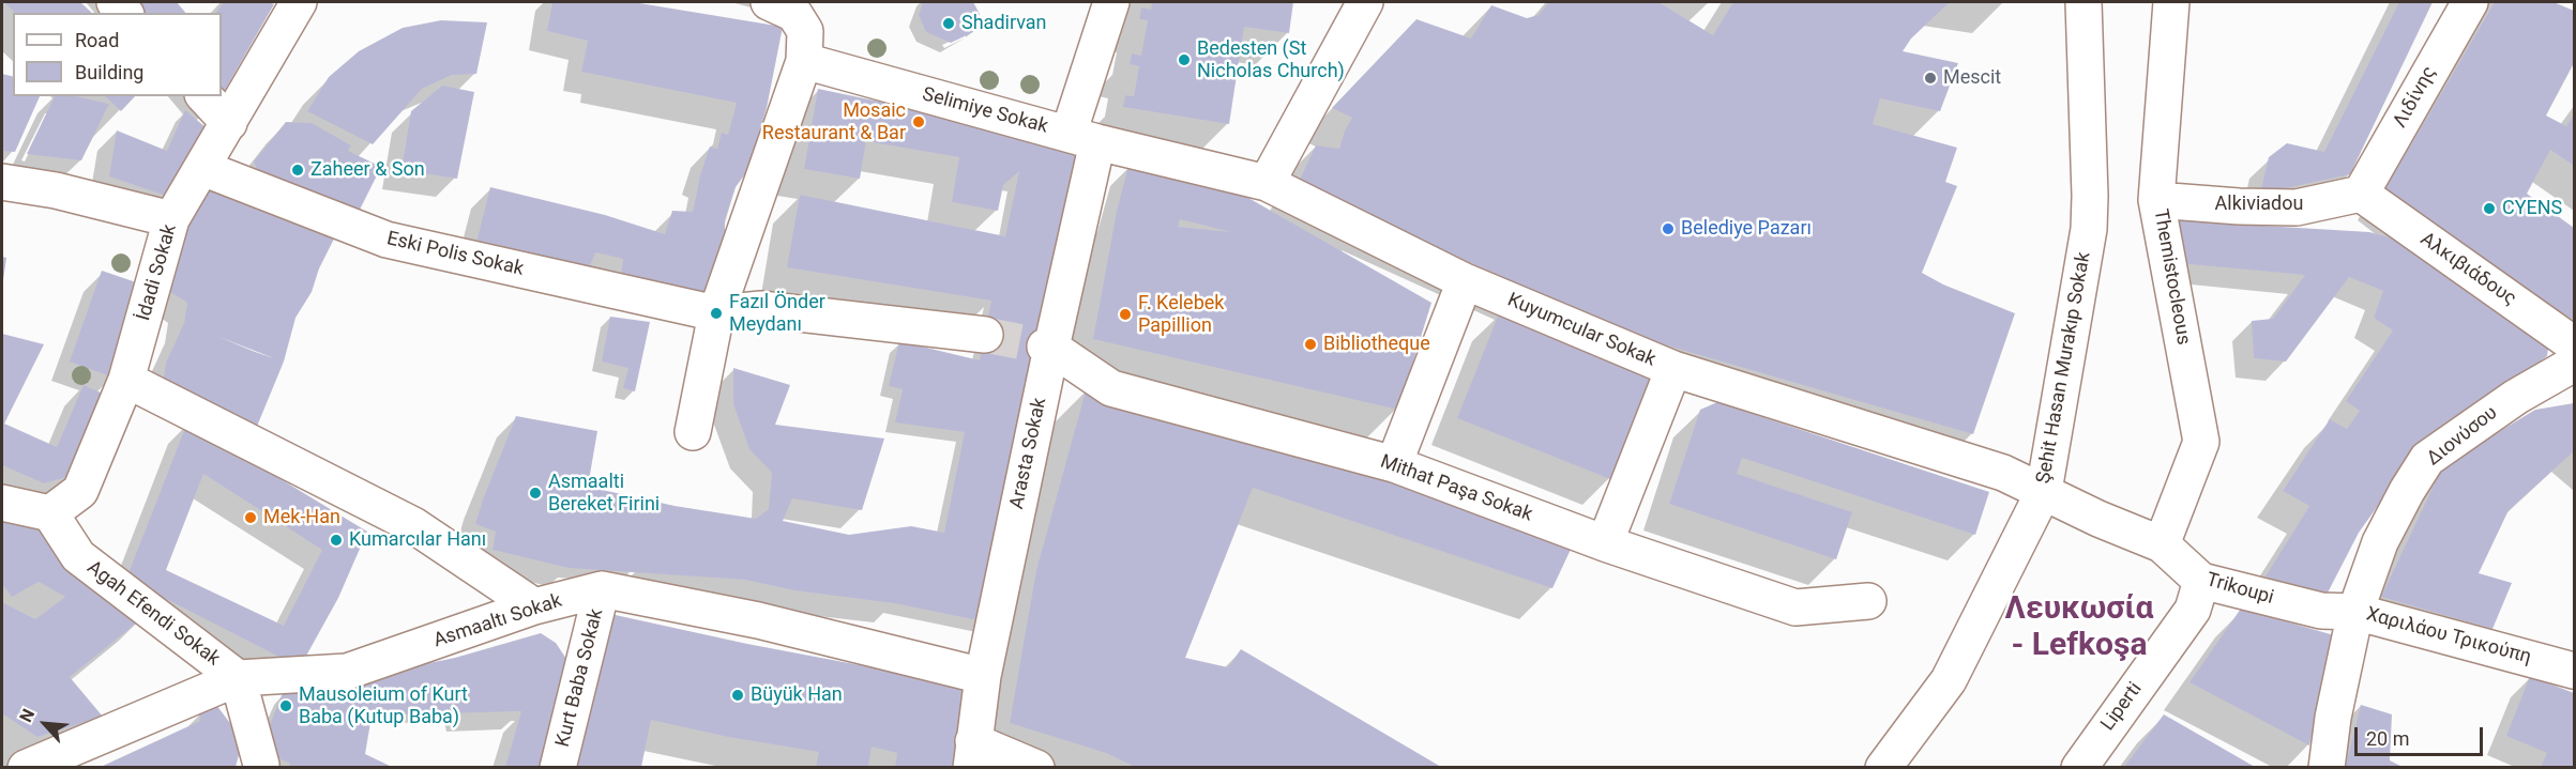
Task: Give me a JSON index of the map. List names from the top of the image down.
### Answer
{
  "streets": {
    "street": [
      "Λιδίνης",
      "Selimiye Sokak",
      "Alkiviadou",
      "Eski Polis Sokak",
      "Αλκιβιάδους",
      "İdadi Sokak",
      "Themistocleous",
      "Kuyumcular Sokak",
      "Şehit Hasan Murakıp Sokak",
      "Διονύσου",
      "Arasta Sokak",
      "Mithat Paşa Sokak",
      "Trikoupi",
      "Agah Efendi Sokak",
      "Asmaaltı Sokak",
      "Χαριλάου Τρικούπη",
      "Kurt Baba Sokak",
      "Liperti"
    ]
  },
  "crossings": [
    ["Λιδίνης", "Alkiviadou"],
    ["Λιδίνης", "Αλκιβιάδους"],
    ["Selimiye Sokak", "Kuyumcular Sokak"],
    ["Selimiye Sokak", "Arasta Sokak"],
    ["Alkiviadou", "Αλκιβιάδους"],
    ["Alkiviadou", "Themistocleous"],
    ["Eski Polis Sokak", "İdadi Sokak"],
    ["İdadi Sokak", "Agah Efendi Sokak"],
    ["Themistocleous", "Trikoupi"],
    ["Kuyumcular Sokak", "Şehit Hasan Murakıp Sokak"],
    ["Kuyumcular Sokak", "Arasta Sokak"],
    ["Kuyumcular Sokak", "Trikoupi"],
    ["Διονύσου", "Trikoupi"],
    ["Διονύσου", "Χαριλάου Τρικούπη"],
    ["Arasta Sokak", "Mithat Paşa Sokak"],
    ["Arasta Sokak", "Asmaaltı Sokak"],
    ["Trikoupi", "Χαριλάου Τρικούπη"],
    ["Trikoupi", "Liperti"],
    ["Agah Efendi Sokak", "Asmaaltı Sokak"],
    ["Asmaaltı Sokak", "Kurt Baba Sokak"]
  ],
  "districts": ["Λευκωσία - Lefkoşa"],
  "places": [
    "Shadirvan",
    "Bedesten (St Nicholas Church)",
    "Mescit",
    "Mosaic Restaurant & Bar",
    "Zaheer & Son",
    "CYENS",
    "Belediye Pazarı",
    "Fazıl Önder Meydanı",
    "F. Kelebek Papillion",
    "Bibliotheque",
    "Asmaalti Bereket Firini",
    "Mek-Han",
    "Kumarcılar Hanı",
    "Büyük Han",
    "Mausoleium of Kurt Baba (Kutup Baba)"
  ],
  "legend": ["Road", "Building"],
  "scale_bar": "20 m",
  "north": "top left"
}
